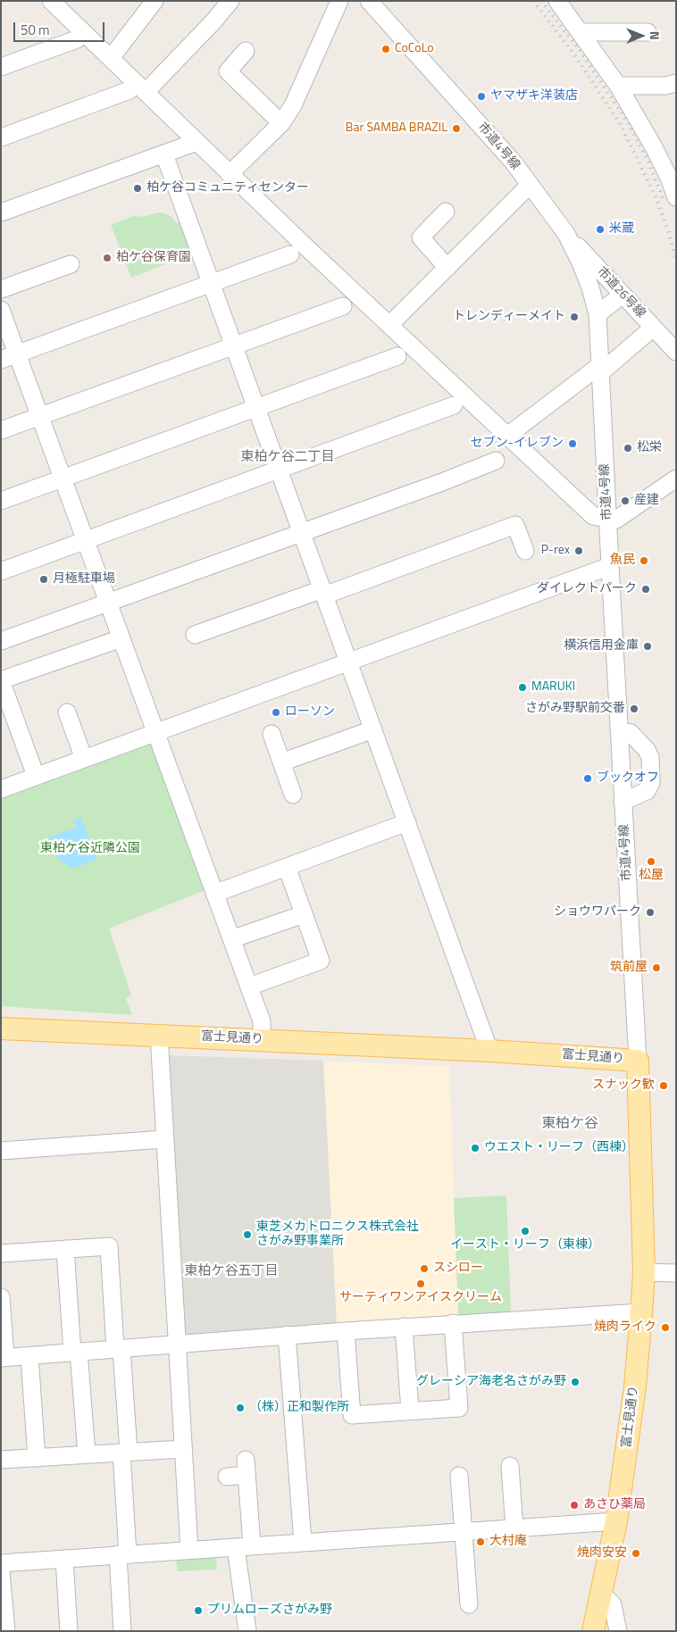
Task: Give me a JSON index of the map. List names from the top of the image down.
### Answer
{
  "streets": {
    "main road": ["富士見通り"],
    "street": ["市道4号線", "市道26号線"]
  },
  "crossings": [
    ["市道4号線", "市道26号線"],
    ["市道4号線", "富士見通り"]
  ],
  "districts": ["東柏ケ谷二丁目", "東柏ケ谷", "東柏ケ谷五丁目"],
  "parks": ["東柏ケ谷近隣公園"],
  "places": [
    "CoCoLo",
    "ヤマザキ洋装店",
    "Bar SAMBA BRAZIL",
    "柏ケ谷コミュニティセンター",
    "米蔵",
    "柏ケ谷保育園",
    "トレンディーメイト",
    "セブン-イレブン",
    "松栄",
    "産建",
    "P-rex",
    "魚民",
    "月極駐車場",
    "ダイレクトパーク",
    "横浜信用金庫",
    "MARUKI",
    "さがみ野駅前交番",
    "ローソン",
    "ブックオフ",
    "松屋",
    "ショウワパーク",
    "筑前屋",
    "スナック歓",
    "ウエスト・リーフ（西棟）",
    "イースト・リーフ（東棟）",
    "東芝メカトロニクス株式会社 さがみ野事業所",
    "スシロー",
    "サーティワンアイスクリーム",
    "焼肉ライク",
    "グレーシア海老名さがみ野",
    "（株）正和製作所",
    "あさひ薬局",
    "大村庵",
    "焼肉安安",
    "プリムローズさがみ野"
  ],
  "scale_bar": "50 m",
  "north": "right"
}
